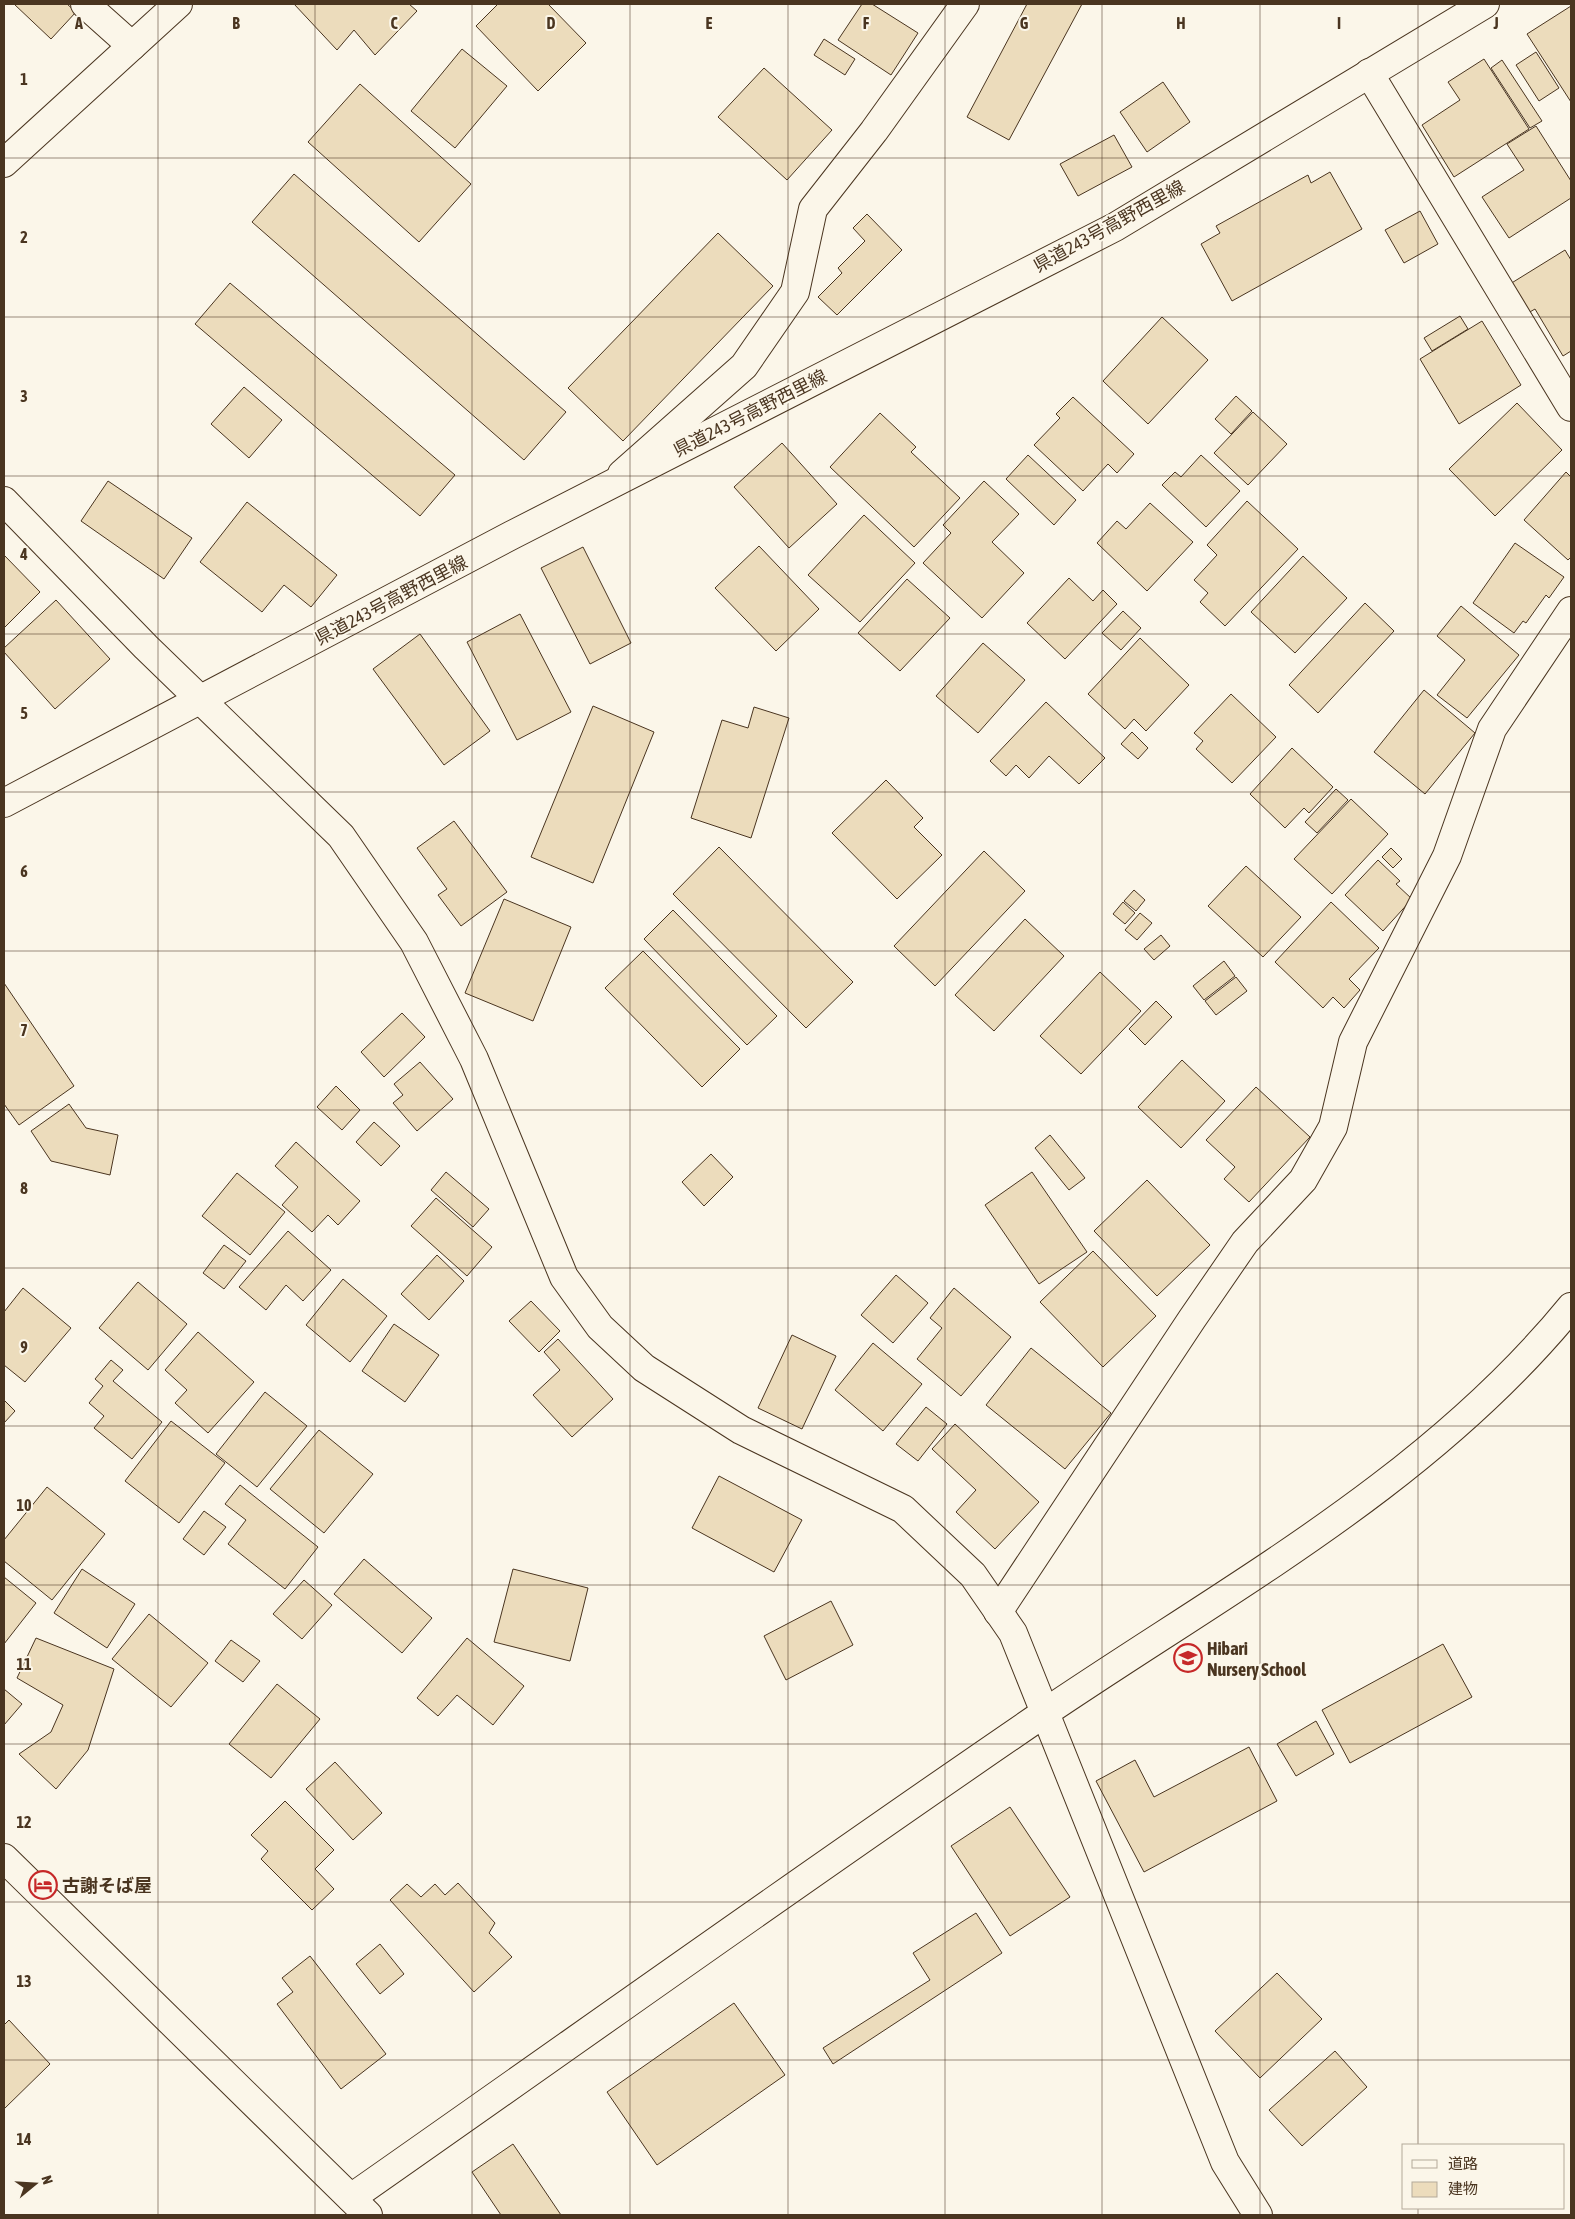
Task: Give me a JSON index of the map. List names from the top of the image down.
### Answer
{
  "streets": {
    "main road": ["県道243号高野西里線"]
  },
  "places": {
    "school or university": ["Hibari Nursery School"],
    "hotel": ["古謝そば屋"]
  },
  "legend": ["道路", "建物"],
  "north": "right",
  "grid": {
    "columns": [
      "A",
      "B",
      "C",
      "D",
      "E",
      "F",
      "G",
      "H",
      "I",
      "J"
    ],
    "rows": [
      "1",
      "2",
      "3",
      "4",
      "5",
      "6",
      "7",
      "8",
      "9",
      "10",
      "11",
      "12",
      "13",
      "14"
    ]
  }
}
